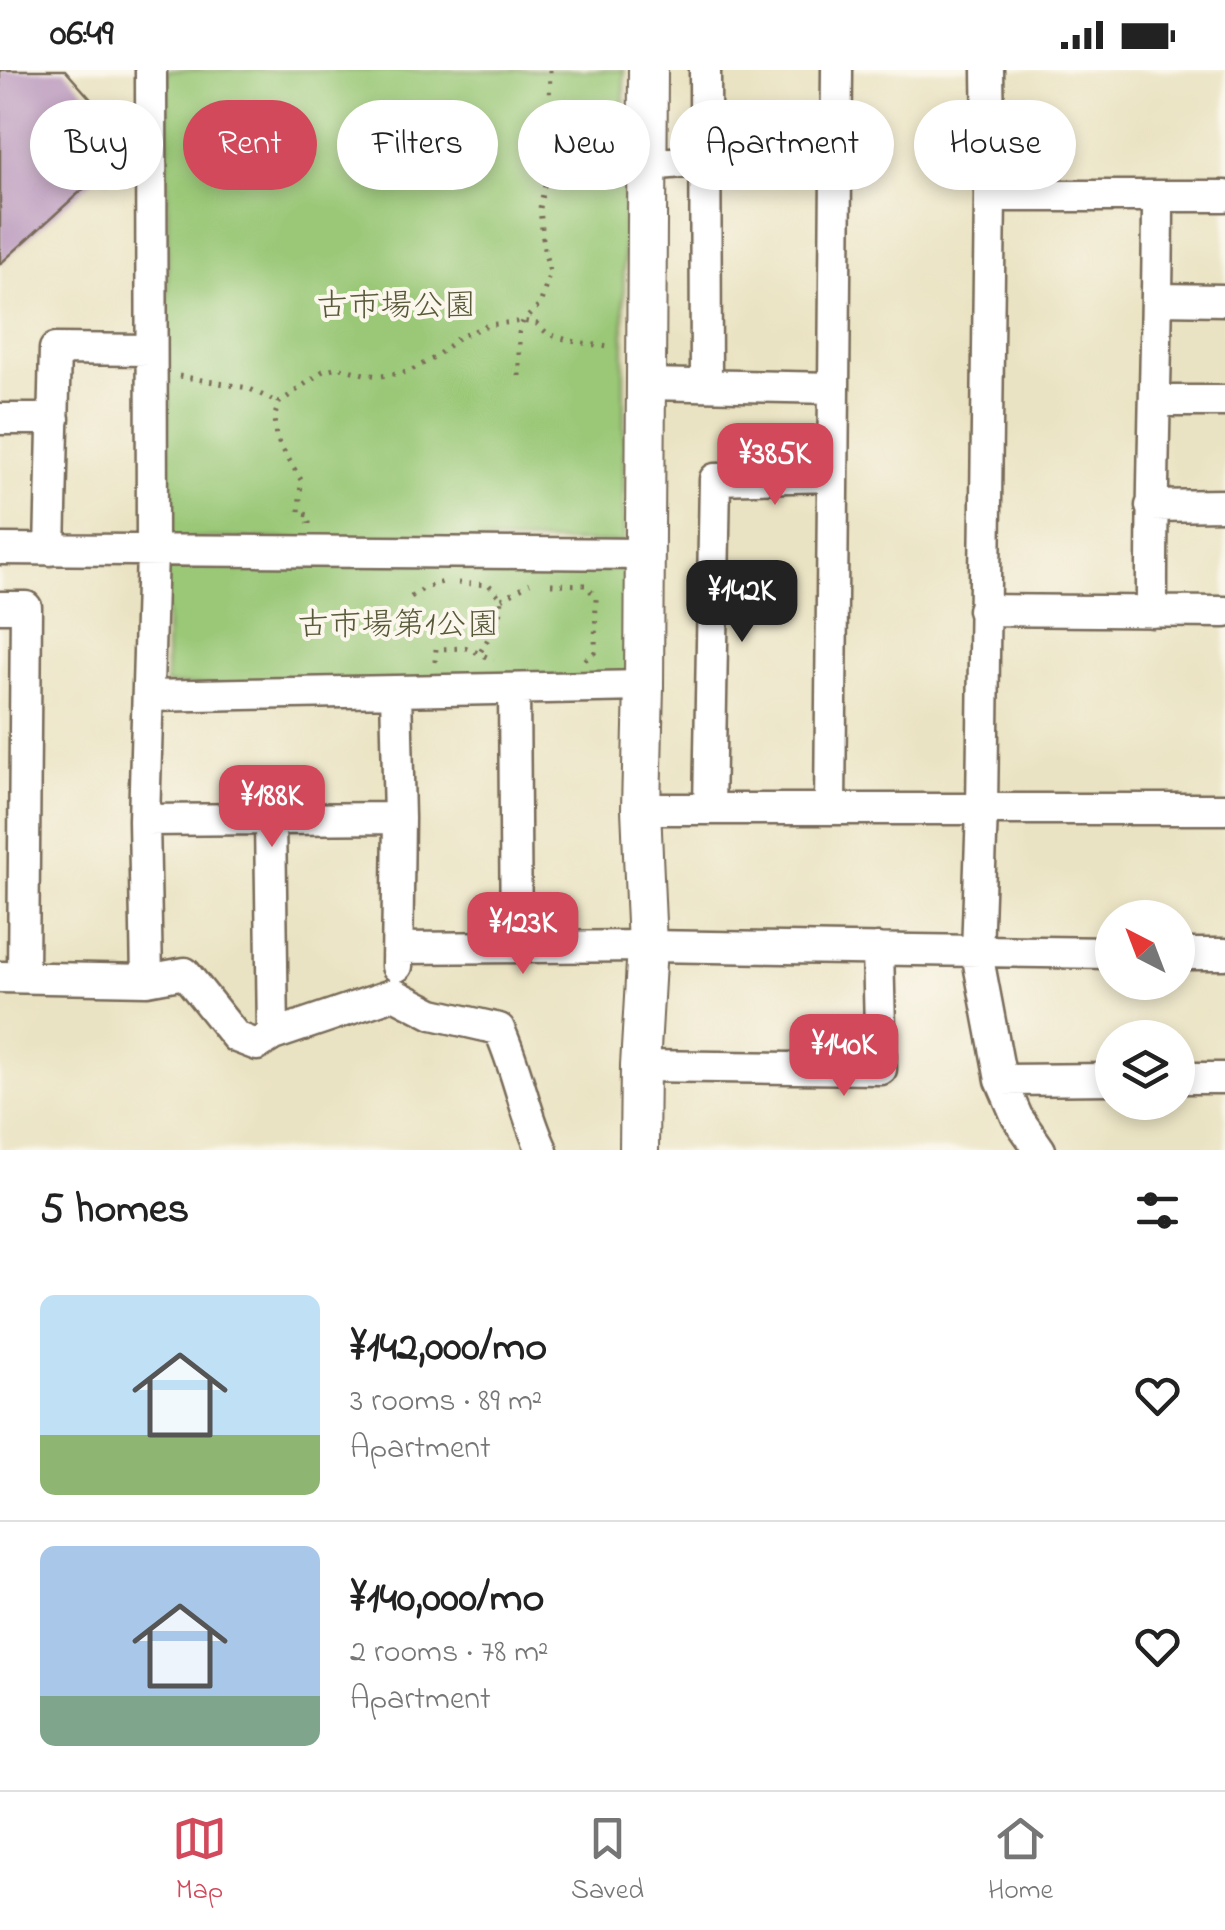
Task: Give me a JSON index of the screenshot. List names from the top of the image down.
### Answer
{
  "parks": ["古市場公園", "古市場第1公園"],
  "north": "top left",
  "page": {
    "status": "06:49",
    "chip": [
      "Buy",
      "Rent",
      "Filters",
      "New",
      "Apartment",
      "House"
    ],
    "price": [
      "¥385K",
      "¥142K",
      "¥188K",
      "¥123K",
      "¥140K"
    ],
    "heading": "5 homes",
    "list": [
      {
        "name": "¥142,000/mo",
        "note": "3 rooms · 89 m² · Apartment"
      },
      {
        "name": "¥140,000/mo",
        "note": "2 rooms · 78 m² · Apartment"
      }
    ],
    "tabs": ["Map", "Saved", "Home"]
  }
}
